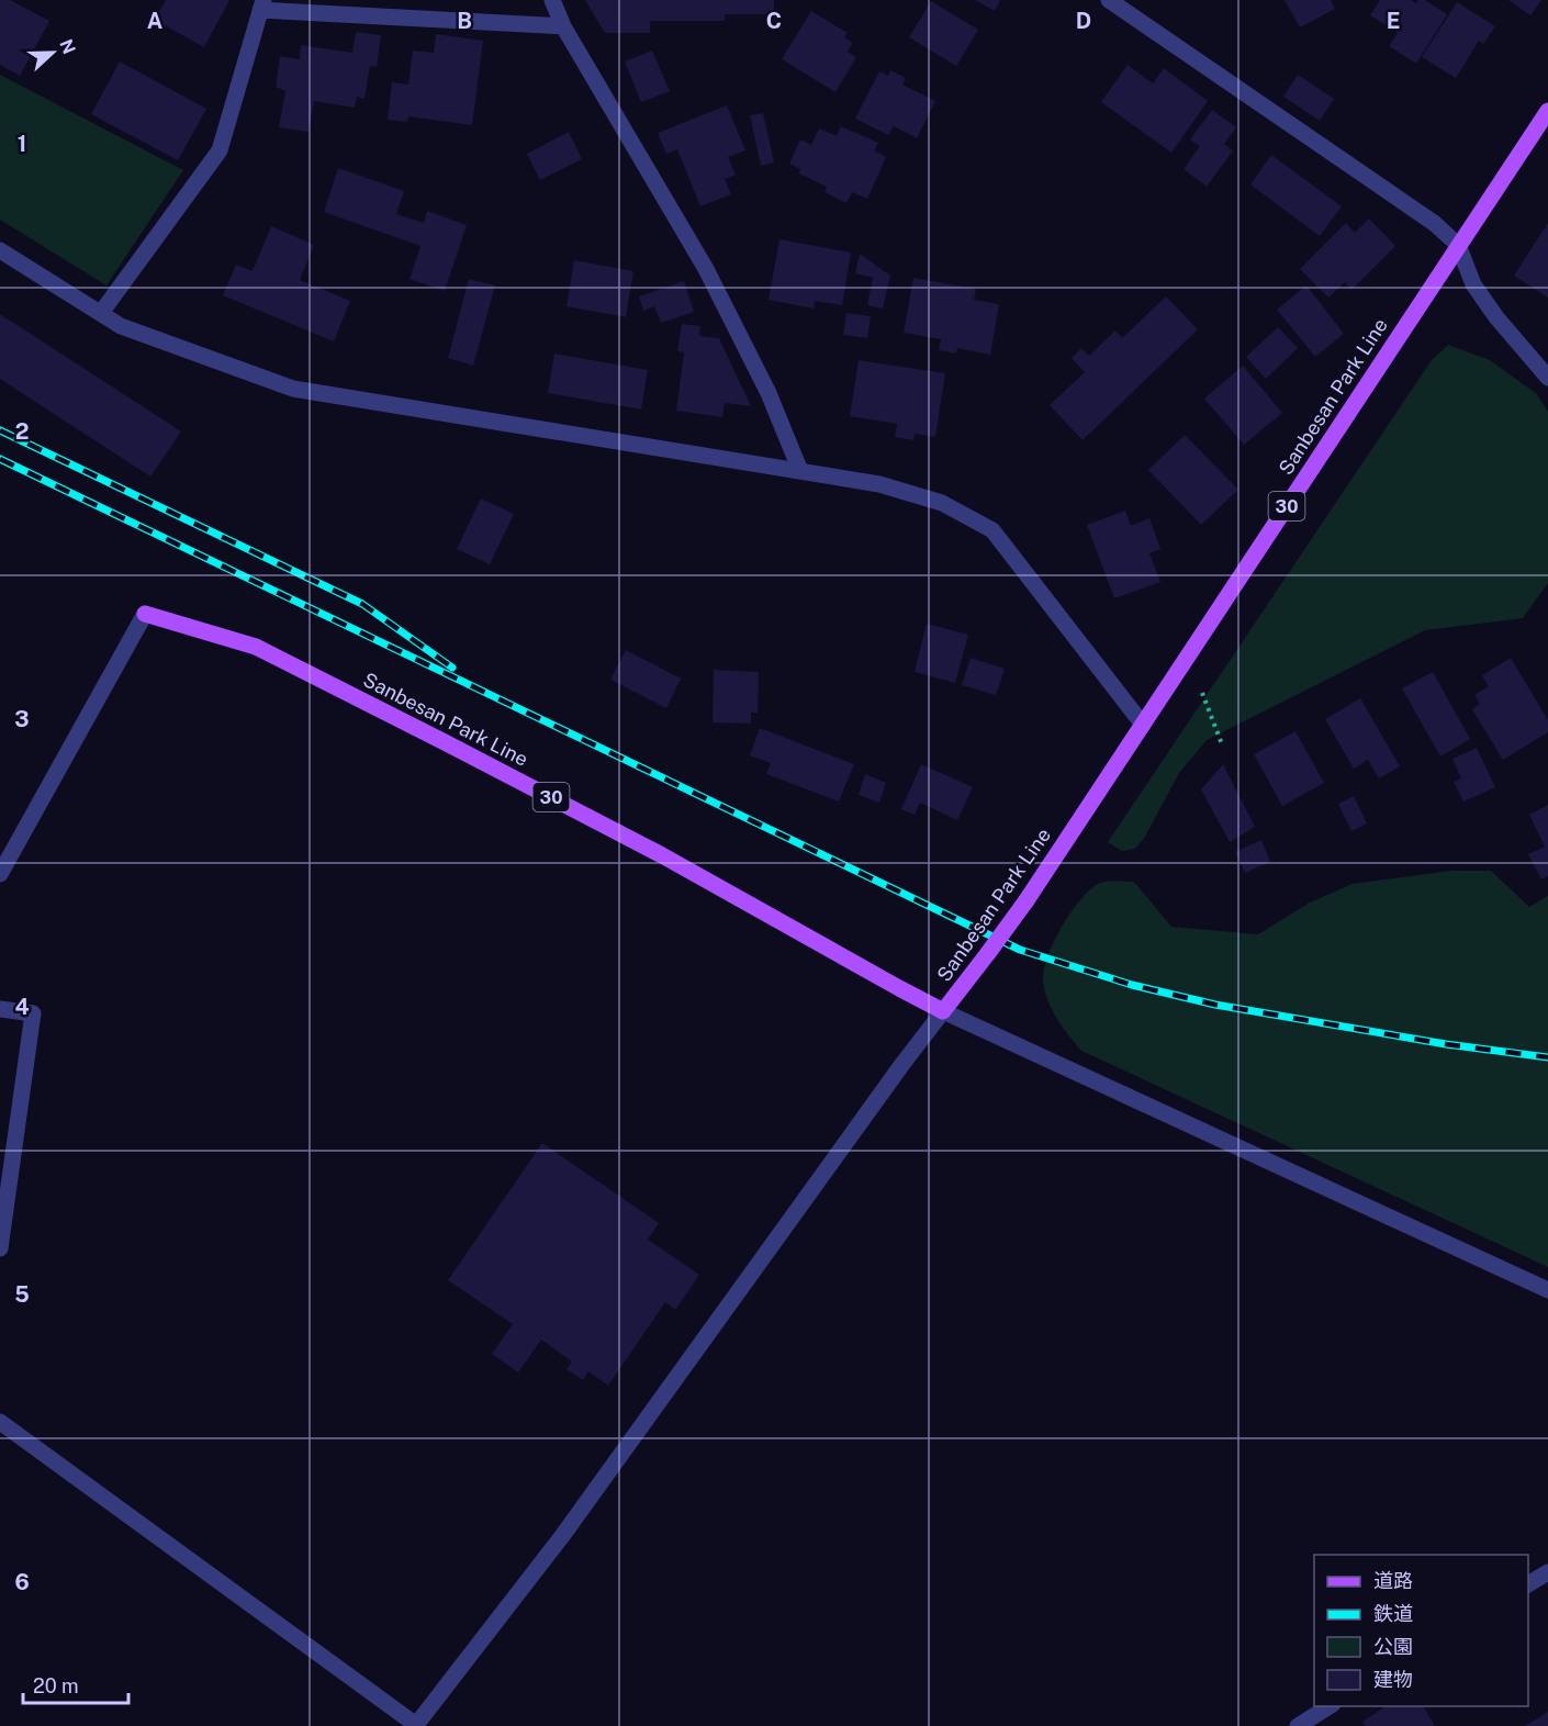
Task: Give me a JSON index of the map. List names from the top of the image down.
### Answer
{
  "streets": {
    "main road": ["Sanbesan Park Line", "30"]
  },
  "legend": [
    "道路",
    "鉄道",
    "公園",
    "建物"
  ],
  "scale_bar": "20 m",
  "north": "right",
  "grid": {
    "columns": [
      "A",
      "B",
      "C",
      "D",
      "E"
    ],
    "rows": [
      "1",
      "2",
      "3",
      "4",
      "5",
      "6"
    ]
  }
}
